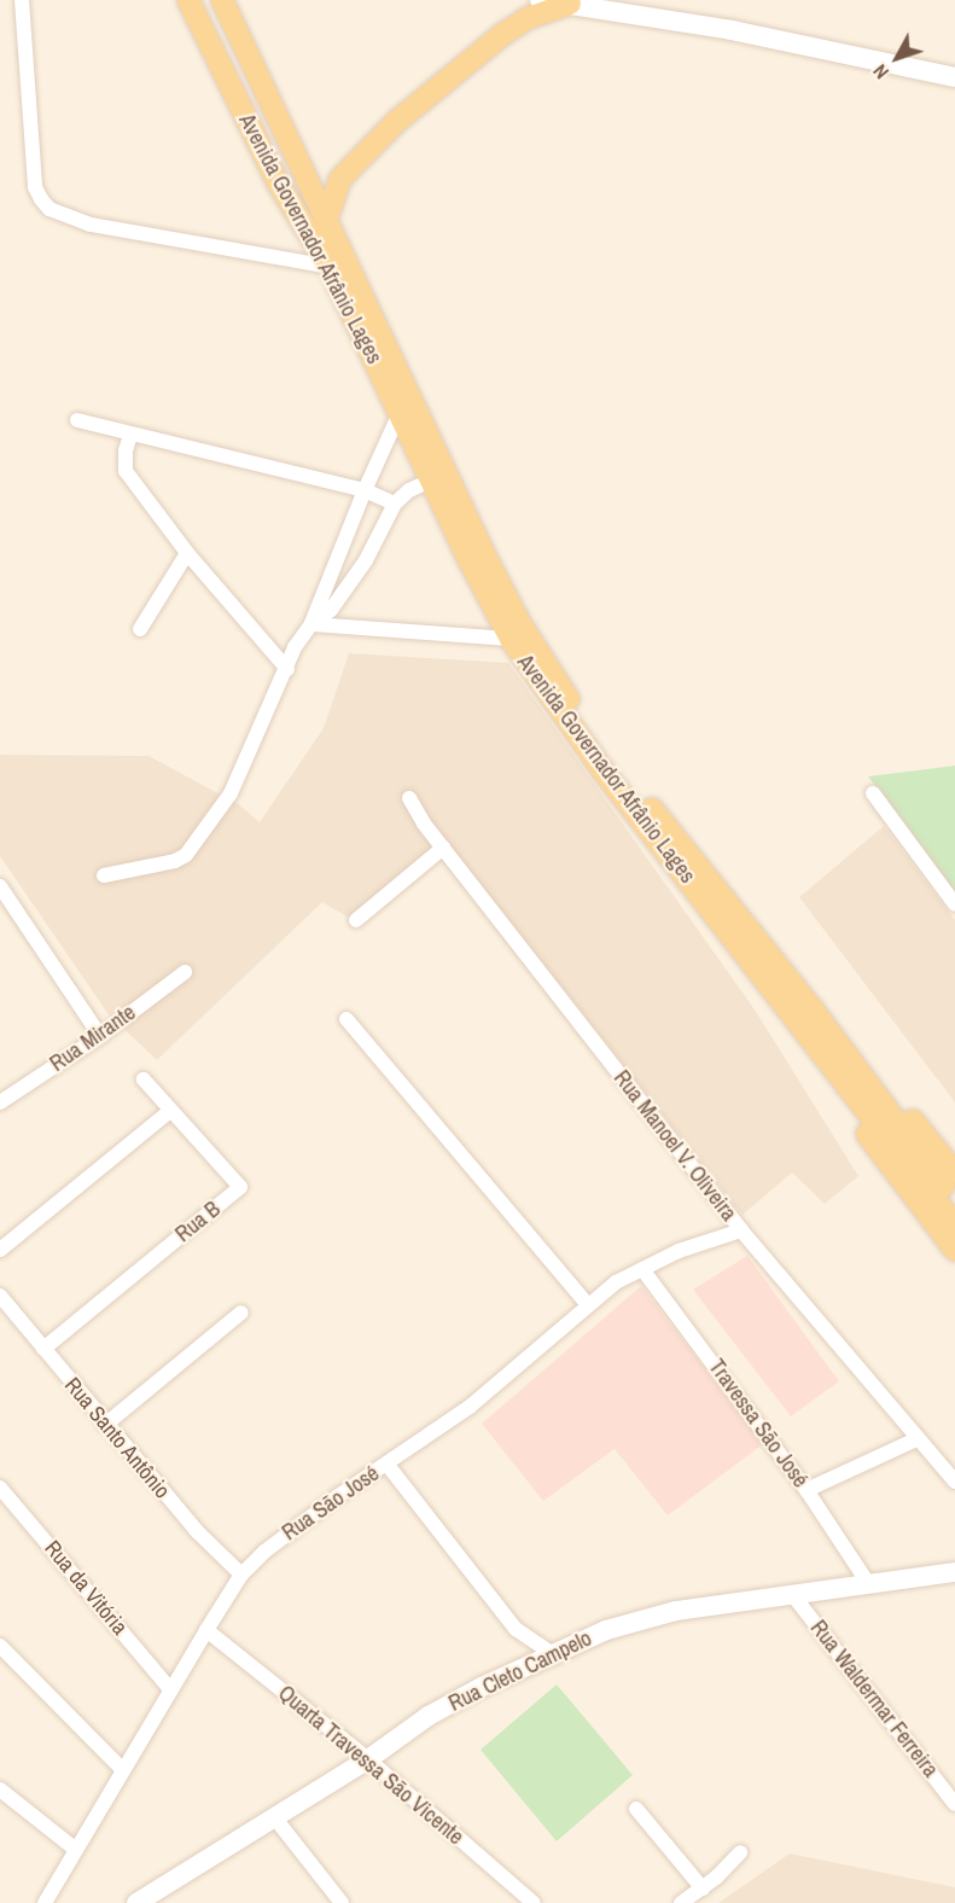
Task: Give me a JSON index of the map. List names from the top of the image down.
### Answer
{
  "streets": {
    "main road": ["Avenida Governador Afrânio Lages", "Rua Cleto Campelo"],
    "street": [
      "Rua Mirante",
      "Rua Manoel V. Oliveira",
      "Rua B",
      "Travessa São José",
      "Rua Santo Antônio",
      "Rua São José",
      "Rua da Vitória",
      "Rua Waldermar Ferreira",
      "Quarta Travessa São Vicente"
    ]
  },
  "crossings": [
    ["Rua Manoel V. Oliveira", "Rua São José"],
    ["Rua B", "Rua Santo Antônio"],
    ["Travessa São José", "Rua São José"],
    ["Travessa São José", "Rua Cleto Campelo"],
    ["Rua Santo Antônio", "Rua São José"],
    ["Rua São José", "Rua da Vitória"],
    ["Rua São José", "Quarta Travessa São Vicente"],
    ["Rua Cleto Campelo", "Rua Waldermar Ferreira"],
    ["Rua Cleto Campelo", "Quarta Travessa São Vicente"]
  ],
  "north": "bottom left"
}
